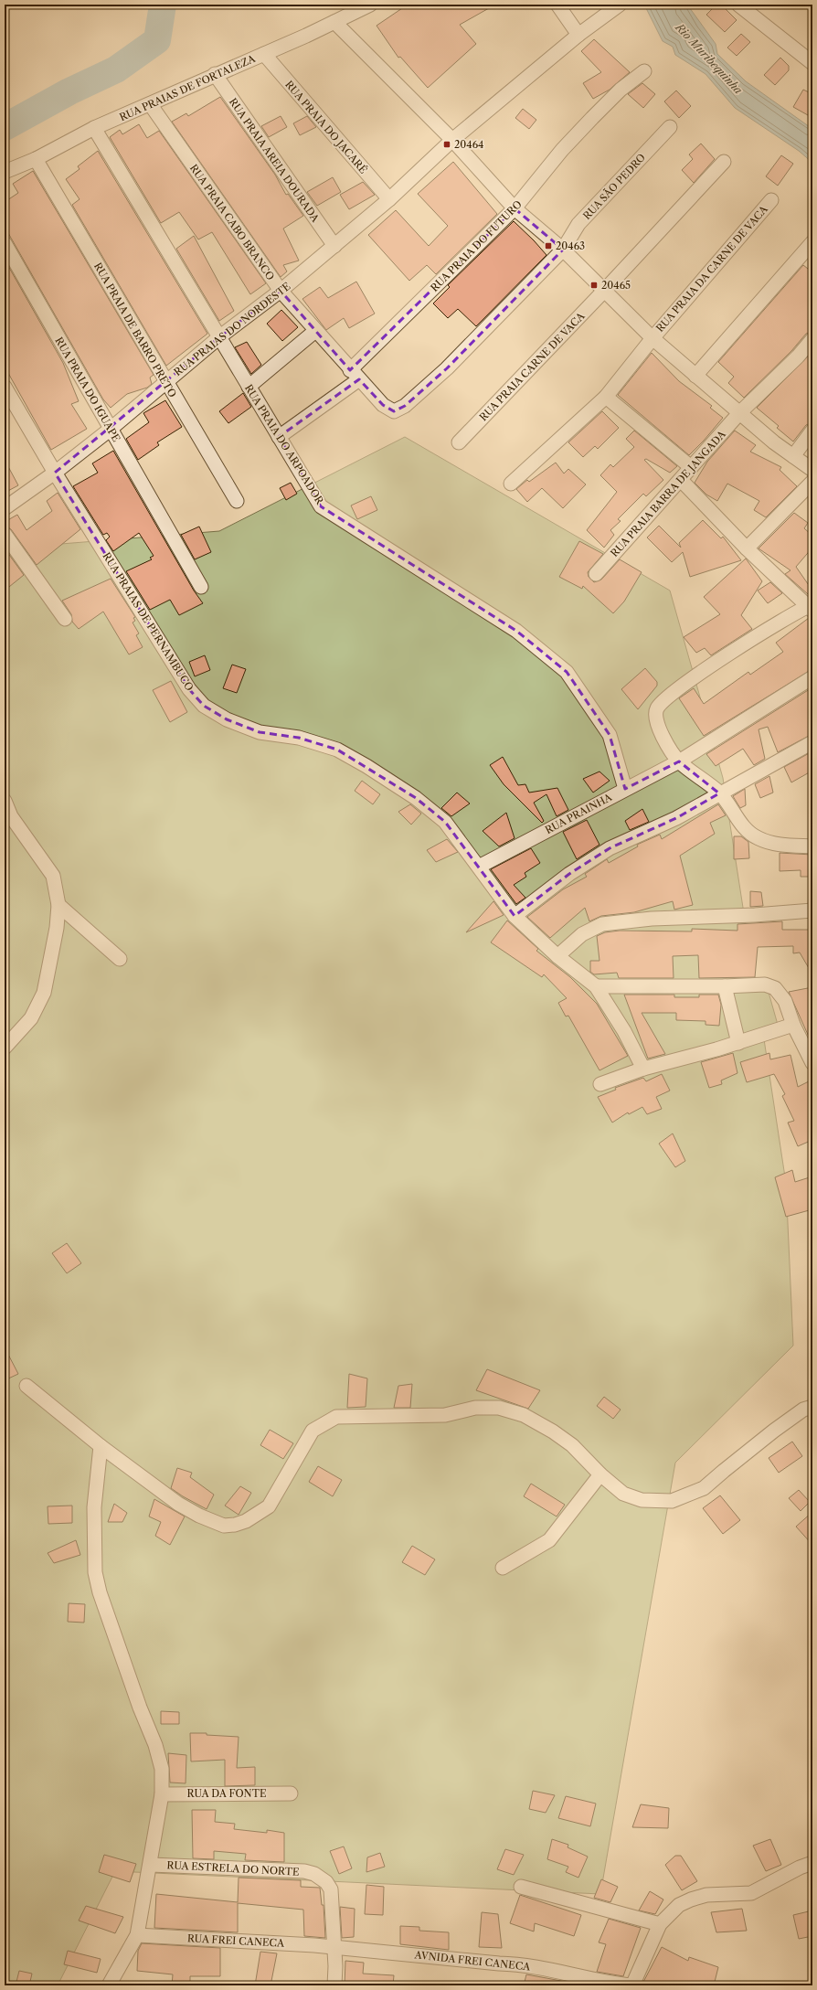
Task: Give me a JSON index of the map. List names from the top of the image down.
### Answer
{
  "streets": {
    "street": [
      "RUA PRAIAS DE FORTALEZA",
      "RUA PRAIA DO JACARÉ",
      "RUA PRAIA AREIA DOURADA",
      "RUA SÃO PEDRO",
      "RUA PRAIA CABO BRANCO",
      "RUA PRAIA DO FUTURO",
      "RUA PRAIA DA CARNE DE VACA",
      "RUA PRAIAS DO NORDESTE",
      "RUA PRAIA DE BARRO PRETO",
      "RUA PRAIA CARNE DE VACA",
      "RUA PRAIA DO IGUAPE",
      "RUA PRAIA DO ARPOADOR",
      "RUA PRAIA BARRA DE JANGADA",
      "RUA PRAIAS DE PERNAMBUCO",
      "RUA PRAINHA",
      "RUA DA FONTE",
      "RUA ESTRELA DO NORTE",
      "RUA FREI CANECA",
      "AVNIDA FREI CANECA"
    ]
  },
  "crossings": [
    ["RUA PRAIAS DE FORTALEZA", "RUA PRAIA DO JACARÉ"],
    ["RUA PRAIAS DE FORTALEZA", "RUA PRAIA AREIA DOURADA"],
    ["RUA PRAIAS DE FORTALEZA", "RUA PRAIA CABO BRANCO"],
    ["RUA PRAIAS DE FORTALEZA", "RUA PRAIA DE BARRO PRETO"],
    ["RUA PRAIAS DE FORTALEZA", "RUA PRAIA DO ARPOADOR"],
    ["RUA PRAIA DO JACARÉ", "RUA PRAIAS DO NORDESTE"],
    ["RUA PRAIA AREIA DOURADA", "RUA PRAIAS DO NORDESTE"],
    ["RUA SÃO PEDRO", "RUA PRAIA CABO BRANCO"],
    ["RUA PRAIA CABO BRANCO", "RUA PRAIA DO FUTURO"],
    ["RUA PRAIA CABO BRANCO", "RUA PRAIAS DO NORDESTE"],
    ["RUA PRAIA DO FUTURO", "RUA PRAIA DO ARPOADOR"],
    ["RUA PRAIAS DO NORDESTE", "RUA PRAIA DE BARRO PRETO"],
    ["RUA PRAIAS DO NORDESTE", "RUA PRAIA DO IGUAPE"],
    ["RUA PRAIAS DO NORDESTE", "RUA PRAIA DO ARPOADOR"],
    ["RUA PRAIAS DO NORDESTE", "RUA PRAIAS DE PERNAMBUCO"],
    ["RUA PRAIA DO ARPOADOR", "RUA PRAINHA"],
    ["RUA PRAIAS DE PERNAMBUCO", "RUA PRAINHA"],
    ["RUA ESTRELA DO NORTE", "RUA FREI CANECA"],
    ["RUA ESTRELA DO NORTE", "AVNIDA FREI CANECA"],
    ["RUA FREI CANECA", "AVNIDA FREI CANECA"]
  ],
  "water": ["Rio Muribequinha"],
  "places": {
    "transit": ["20464", "20463", "20465"]
  }
}
